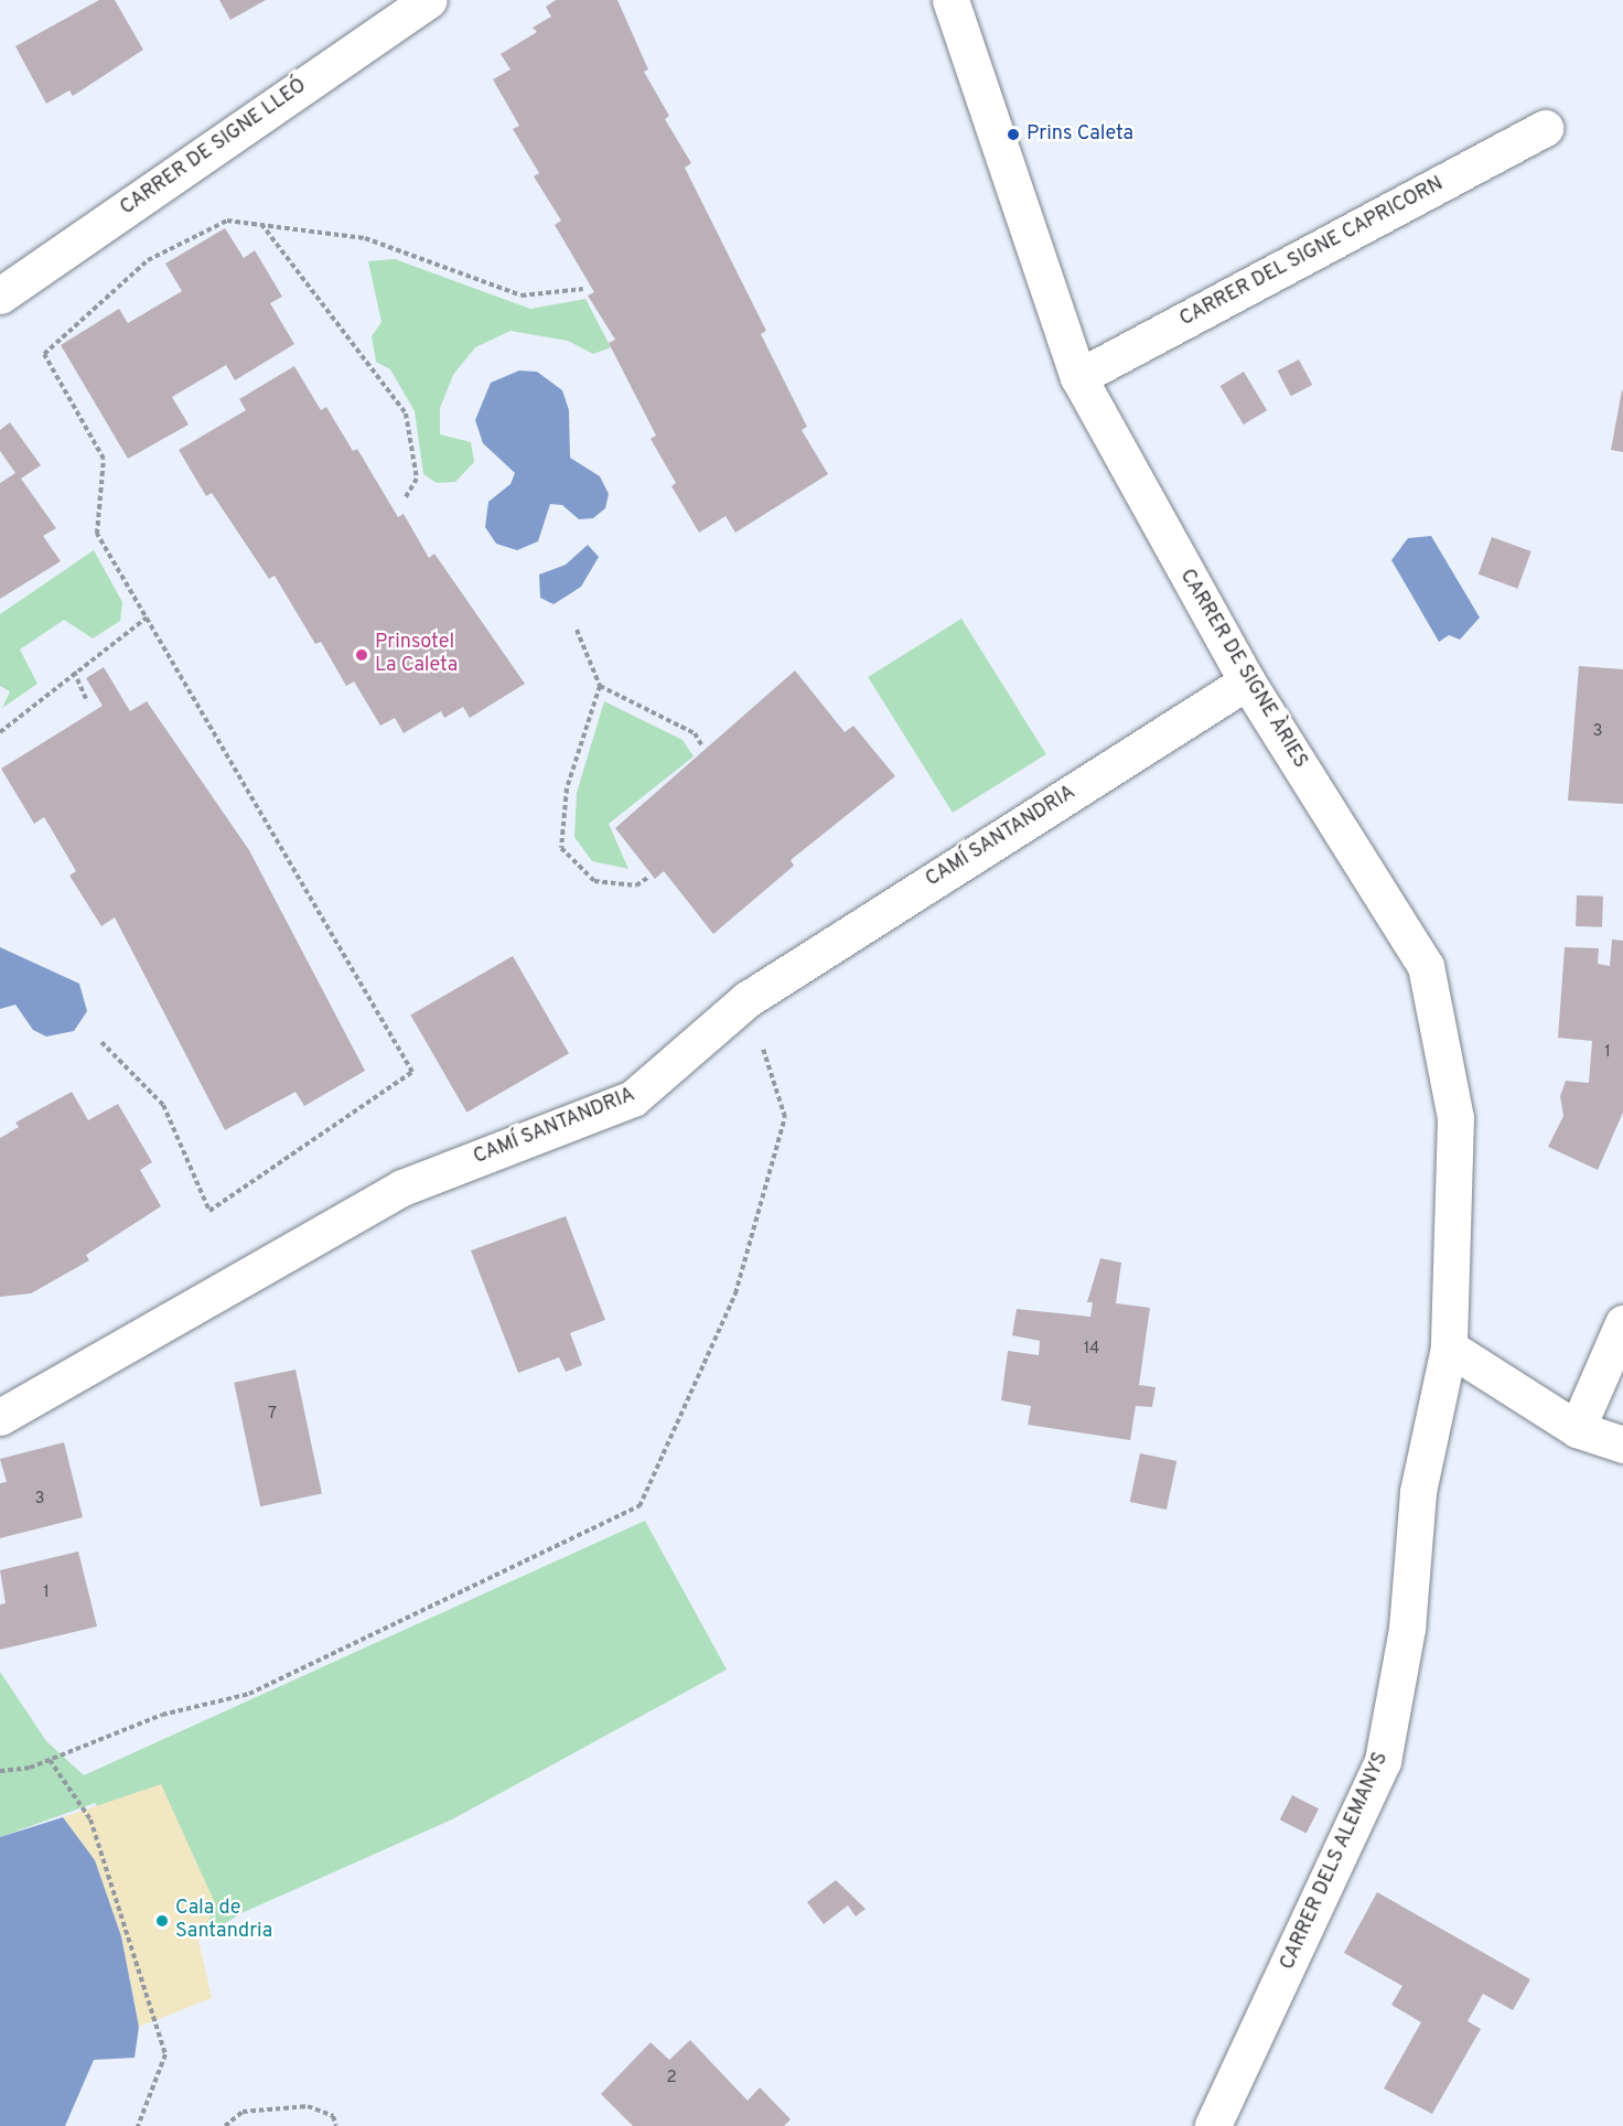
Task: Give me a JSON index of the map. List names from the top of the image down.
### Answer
{
  "streets": {
    "street": [
      "CARRER DE SIGNE LLEÓ",
      "CARRER DEL SIGNE CAPRICORN",
      "CARRER DE SIGNE ÀRIES",
      "CAMÍ SANTANDRIA",
      "CARRER DELS ALEMANYS"
    ]
  },
  "crossings": [
    ["CARRER DEL SIGNE CAPRICORN", "CARRER DE SIGNE ÀRIES"],
    ["CARRER DE SIGNE ÀRIES", "CAMÍ SANTANDRIA"],
    ["CARRER DE SIGNE ÀRIES", "CARRER DELS ALEMANYS"]
  ],
  "places": ["Prins Caleta", "Prinsotel La Caleta", "Cala de Santandria"],
  "house_numbers": [
    "3",
    "1",
    "14",
    "7",
    "3",
    "1",
    "2"
  ]
}
